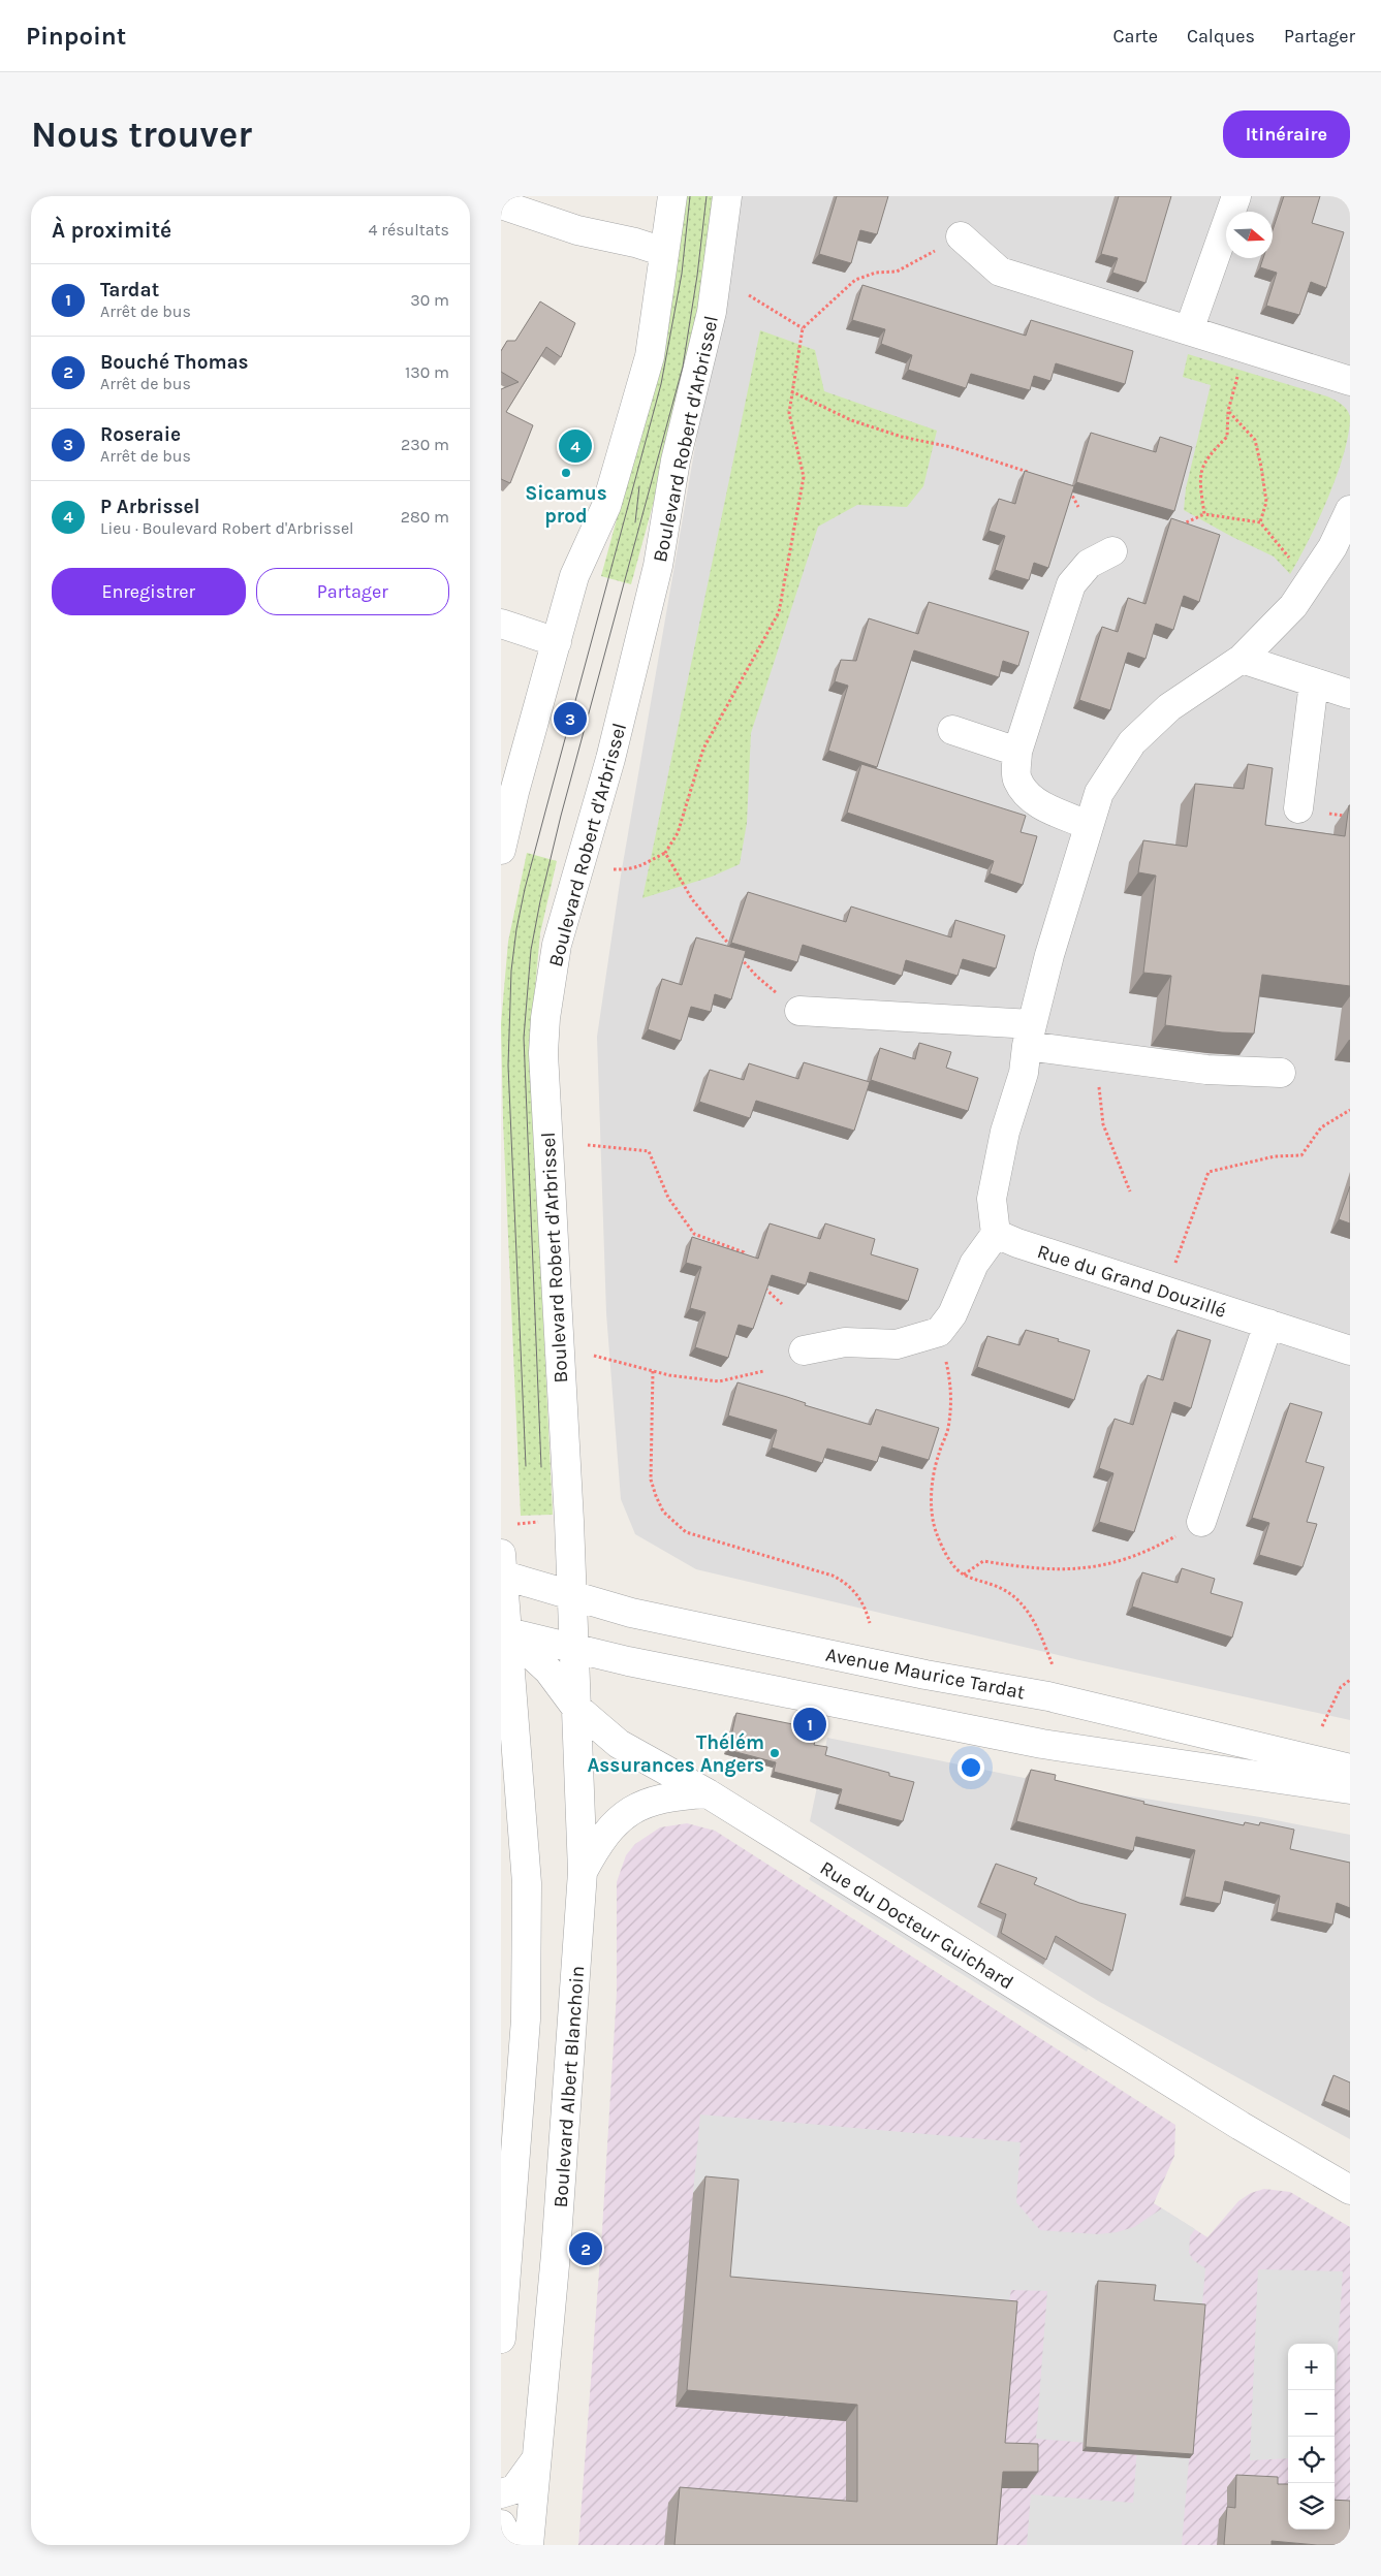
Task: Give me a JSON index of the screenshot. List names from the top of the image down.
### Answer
{
  "streets": {
    "street": [
      "Boulevard Robert d'Arbrissel",
      "Rue du Grand Douzillé",
      "Avenue Maurice Tardat",
      "Rue du Docteur Guichard",
      "Boulevard Albert Blanchoin"
    ]
  },
  "crossings": [
    ["Boulevard Robert d'Arbrissel", "Avenue Maurice Tardat"],
    ["Boulevard Robert d'Arbrissel", "Boulevard Albert Blanchoin"],
    ["Rue du Docteur Guichard", "Boulevard Albert Blanchoin"]
  ],
  "places": ["Sicamus prod", "Thélém Assurances Angers"],
  "north": "right",
  "page": {
    "header": "Pinpoint",
    "nav": ["Carte", "Calques", "Partager"],
    "buttons": [
      "Itinéraire",
      ["Enregistrer", "Partager"]
    ],
    "title": "Nous trouver",
    "heading": ["À proximité", "4 résultats"],
    "list": [
      {
        "mark": "1",
        "name": "Tardat",
        "note": "Arrêt de bus",
        "value": "30 m"
      },
      {
        "mark": "2",
        "name": "Bouché Thomas",
        "note": "Arrêt de bus",
        "value": "130 m"
      },
      {
        "mark": "3",
        "name": "Roseraie",
        "note": "Arrêt de bus",
        "value": "230 m"
      },
      {
        "mark": "4",
        "name": "P Arbrissel",
        "note": "Lieu · Boulevard Robert d'Arbrissel",
        "value": "280 m"
      }
    ],
    "pins": [
      "4",
      "3",
      "1",
      "2"
    ],
    "map_buttons": ["+", "−"]
  }
}
